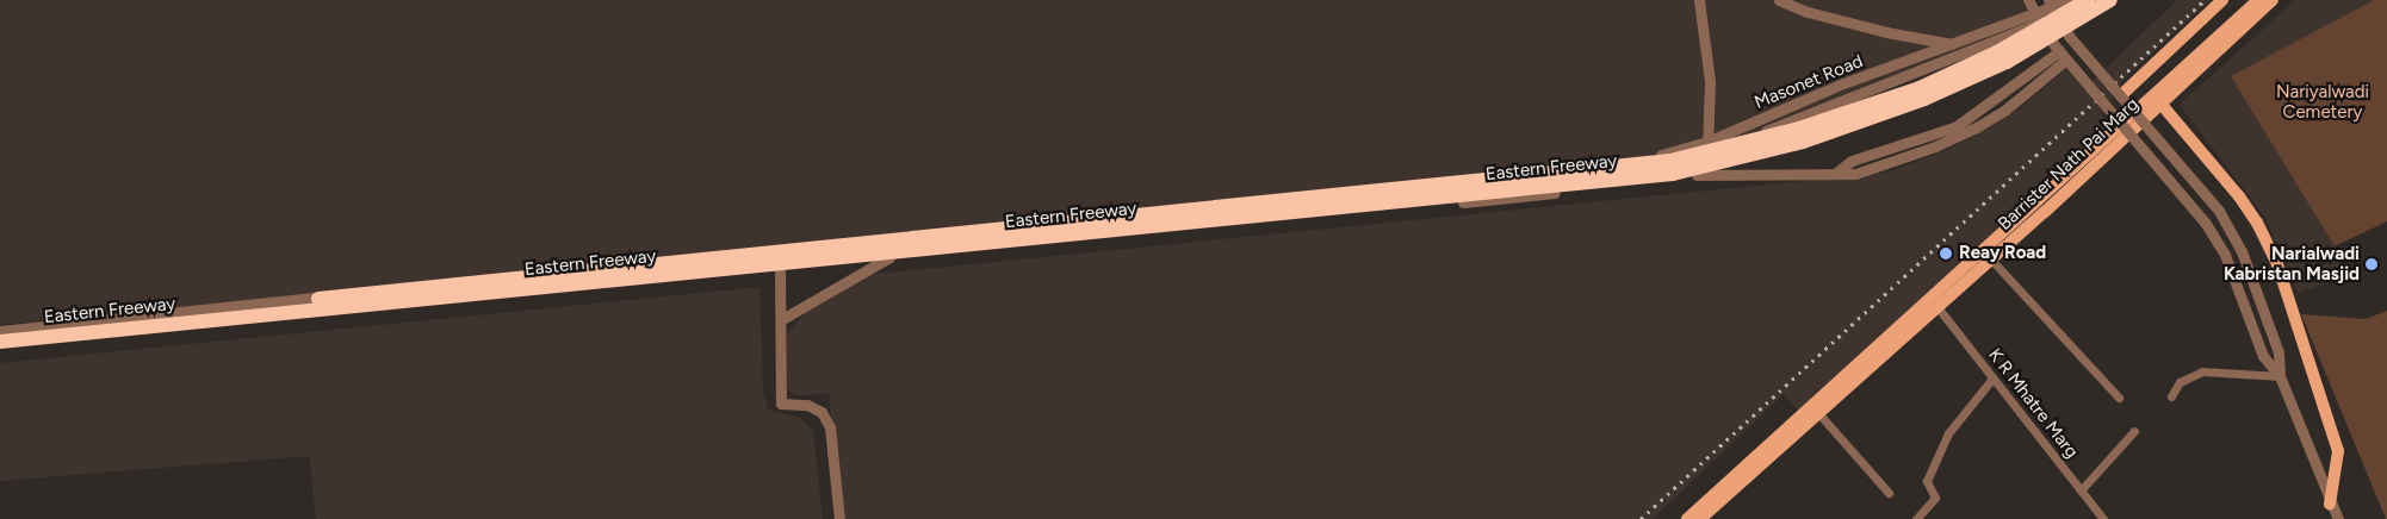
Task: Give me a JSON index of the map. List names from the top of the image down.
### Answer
{
  "streets": {
    "highway": ["Eastern Freeway"],
    "main road": ["Barrister Nath Pai Marg"],
    "street": ["Masonet Road", "K R Mhatre Marg"]
  },
  "crossings": [
    ["Masonet Road", "Eastern Freeway"],
    ["Barrister Nath Pai Marg", "K R Mhatre Marg"]
  ],
  "parks": ["Nariyalwadi Cemetery"],
  "places": ["Reay Road", "Narialwadi Kabristan Masjid"]
}
